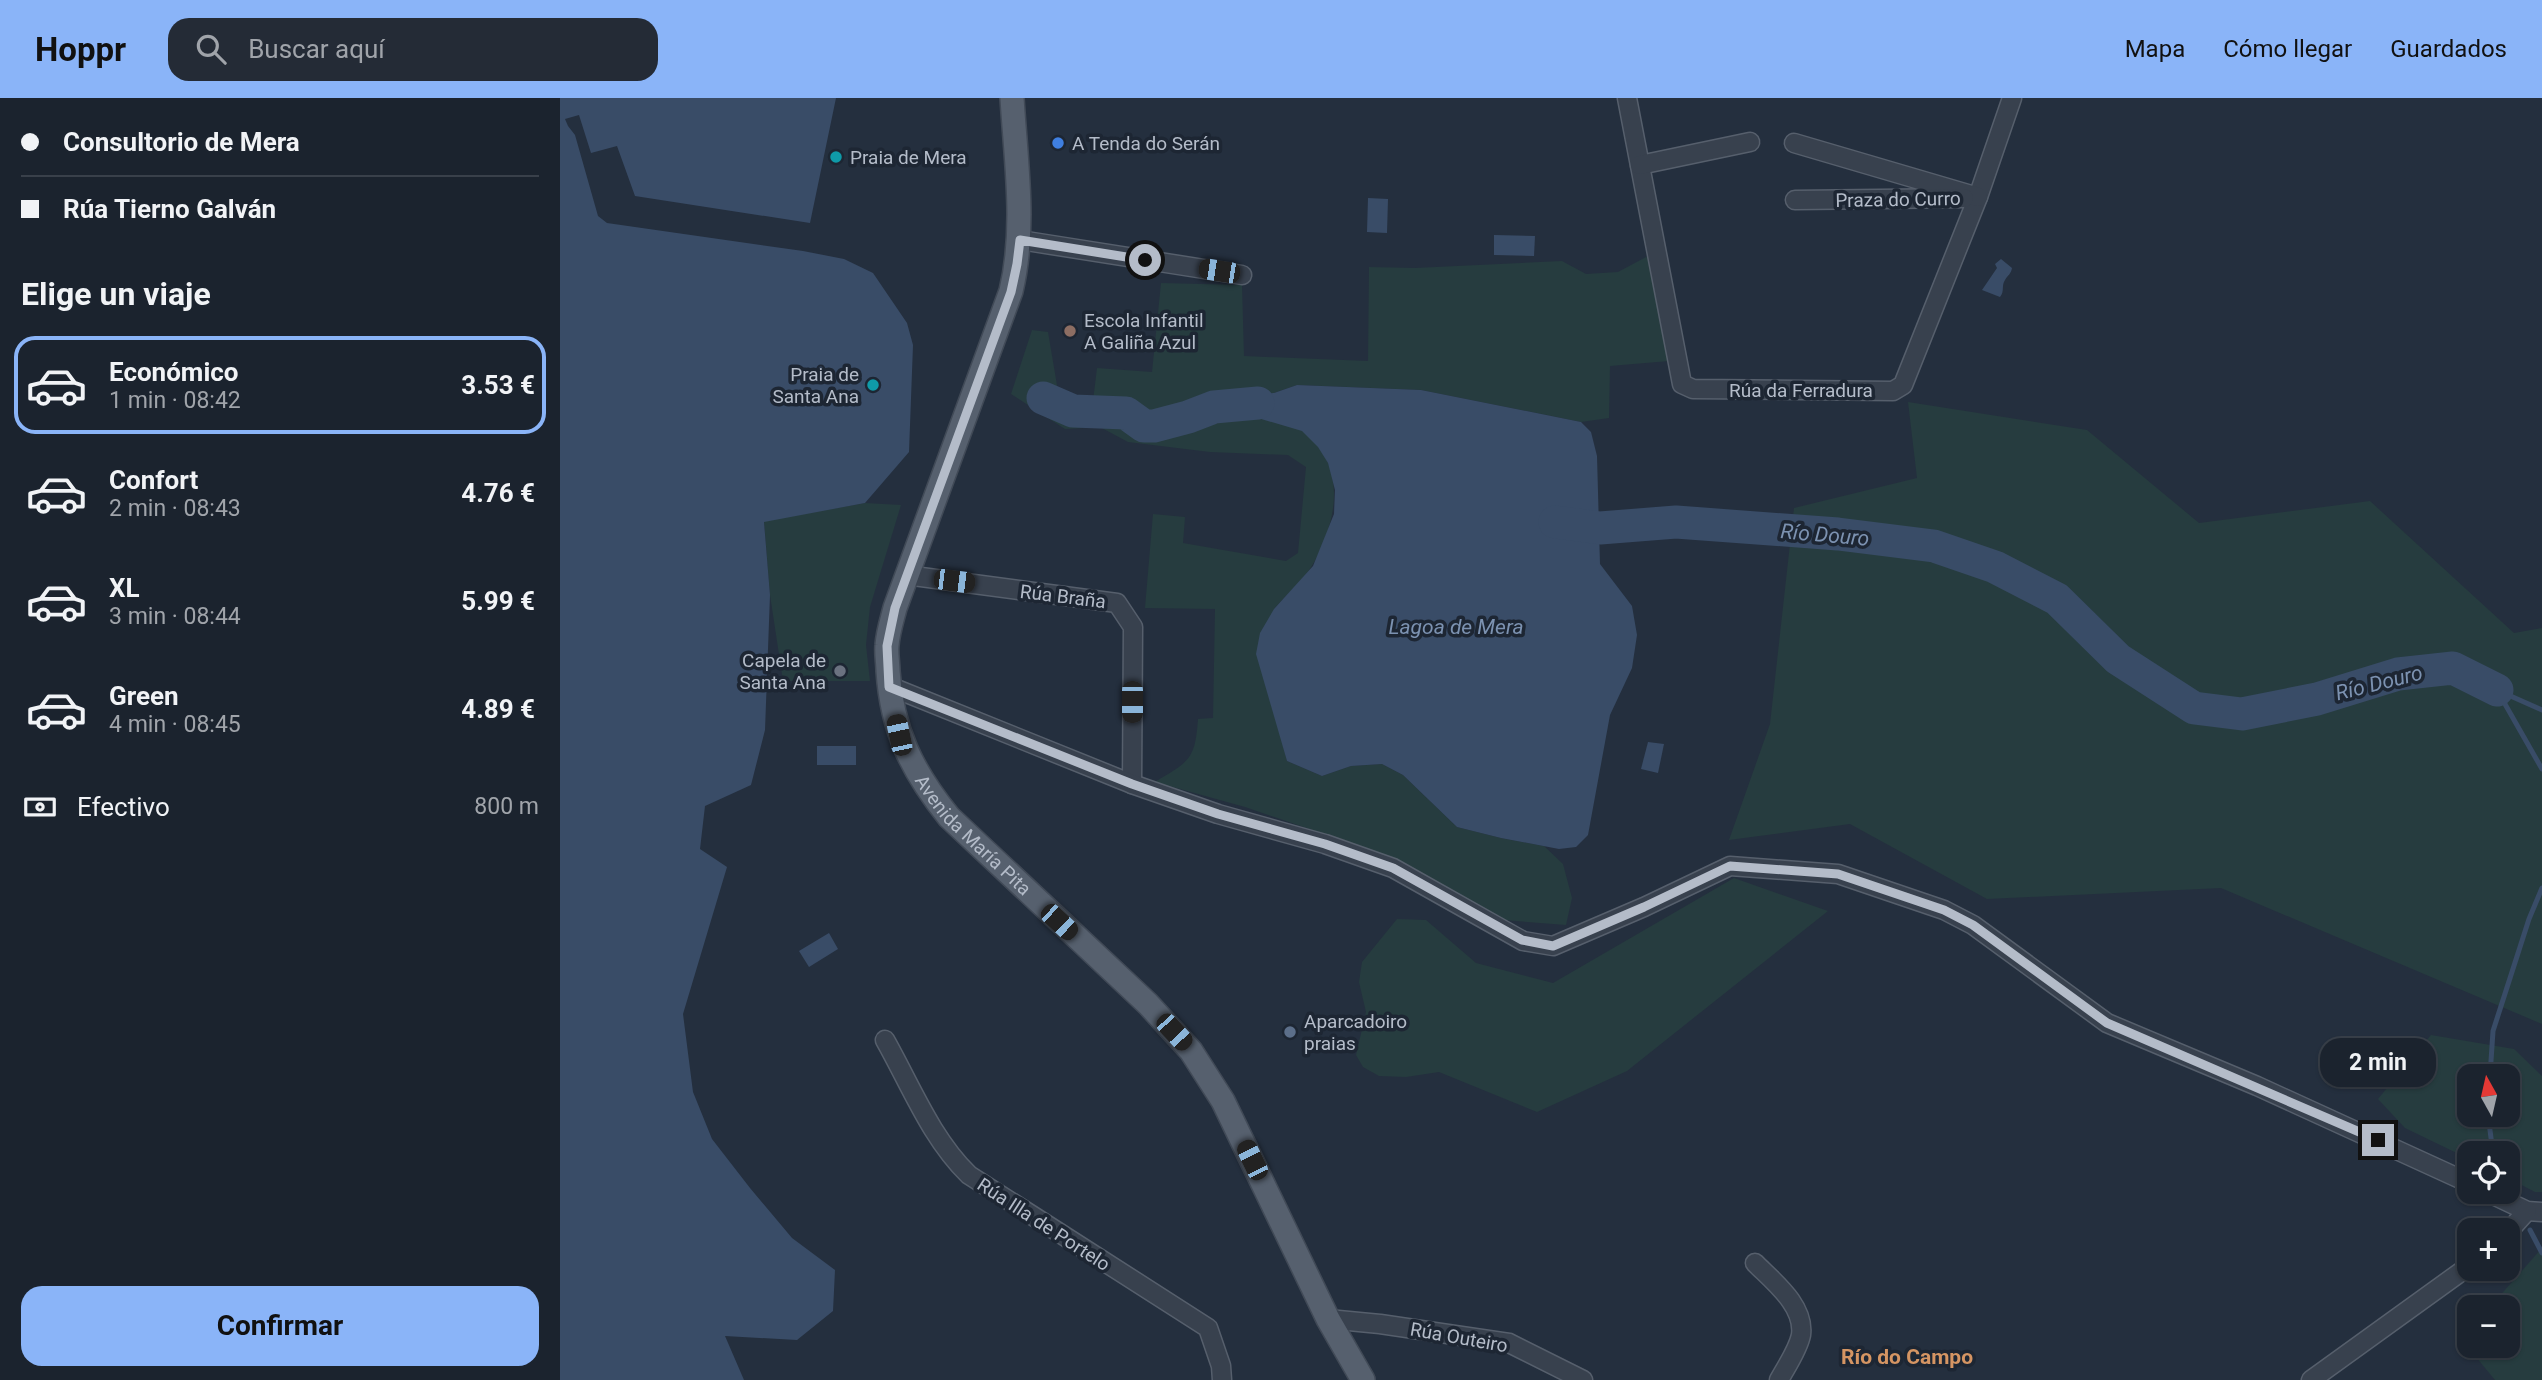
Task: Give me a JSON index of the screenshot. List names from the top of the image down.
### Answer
{
  "streets": {
    "main road": ["Avenida María Pita"],
    "street": [
      "Praza do Curro",
      "Rúa da Ferradura",
      "Rúa Braña",
      "Rúa Illa de Portelo",
      "Rúa Outeiro"
    ]
  },
  "crossings": [
    ["Praza do Curro", "Rúa da Ferradura"],
    ["Rúa Braña", "Avenida María Pita"],
    ["Avenida María Pita", "Rúa Outeiro"]
  ],
  "districts": ["Río do Campo"],
  "water": ["Río Douro", "Lagoa de Mera"],
  "places": [
    "A Tenda do Serán",
    "Praia de Mera",
    "Escola Infantil A Galiña Azul",
    "Praia de Santa Ana",
    "Capela de Santa Ana",
    "Aparcadoiro praias"
  ],
  "north": "top",
  "page": {
    "header": "Hoppr",
    "search": "Buscar aquí",
    "nav": ["Mapa", "Cómo llegar", "Guardados"],
    "banner": ["Consultorio de Mera", "Rúa Tierno Galván"],
    "heading": "Elige un viaje",
    "list": [
      {
        "name": "Económico",
        "note": "1 min · 08:42",
        "value": "3.53 €"
      },
      {
        "name": "Confort",
        "note": "2 min · 08:43",
        "value": "4.76 €"
      },
      {
        "name": "XL",
        "note": "3 min · 08:44",
        "value": "5.99 €"
      },
      {
        "name": "Green",
        "note": "4 min · 08:45",
        "value": "4.89 €"
      }
    ],
    "pay": ["Efectivo", "800 m"],
    "bubble": "2 min",
    "map_buttons": ["+", "−"],
    "buttons": "Confirmar"
  }
}
